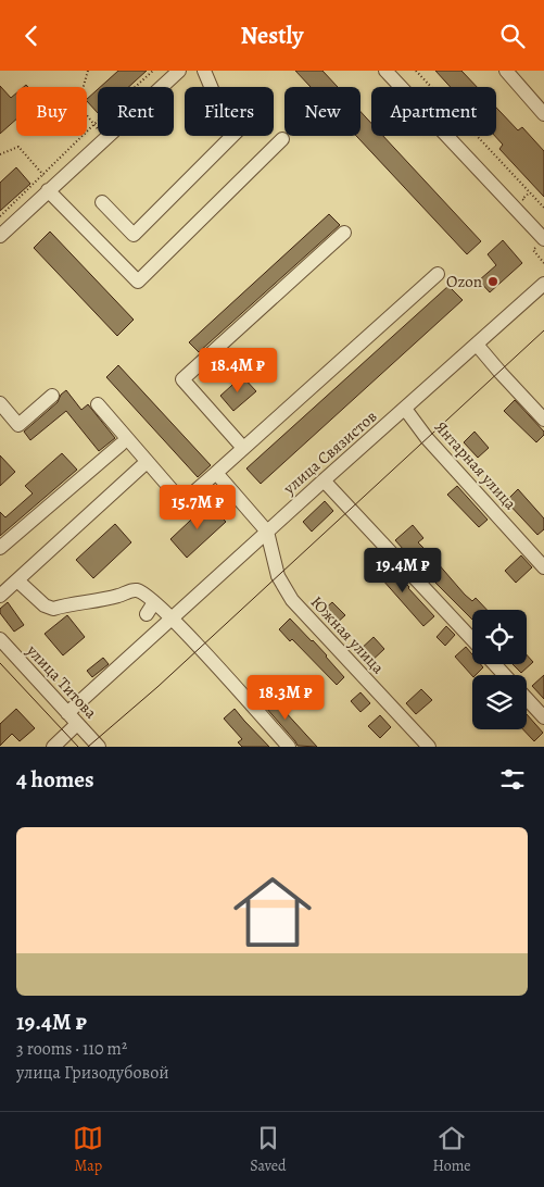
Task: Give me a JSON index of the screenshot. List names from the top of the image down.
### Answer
{
  "streets": {
    "street": [
      "улица Связистов",
      "Янтарная улица",
      "Южная улица",
      "улица Титова"
    ]
  },
  "crossings": [
    ["улица Связистов", "Янтарная улица"],
    ["улица Связистов", "Южная улица"],
    ["улица Связистов", "улица Титова"]
  ],
  "places": ["Ozon"],
  "page": {
    "header": "Nestly",
    "chip": [
      "Buy",
      "Rent",
      "Filters",
      "New",
      "Apartment"
    ],
    "price": [
      "18.4M ₽",
      "15.7M ₽",
      "19.4M ₽",
      "18.3M ₽"
    ],
    "heading": "4 homes",
    "list": [
      {
        "name": "19.4M ₽",
        "note": "3 rooms · 110 m² · улица Гризодубовой"
      }
    ],
    "tabs": ["Map", "Saved", "Home"]
  }
}
